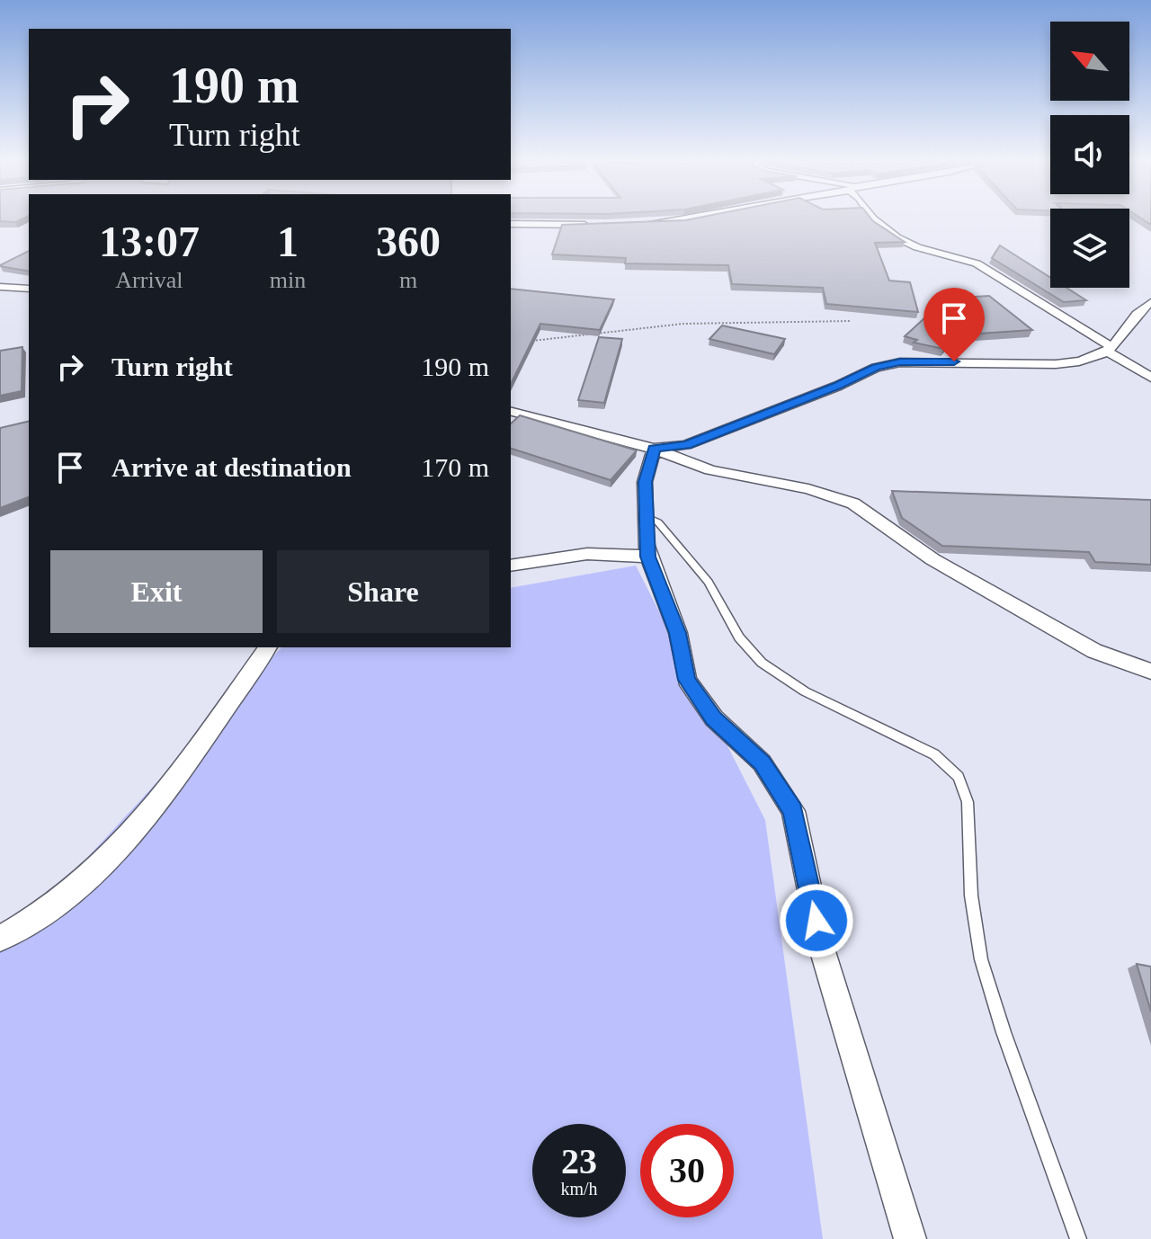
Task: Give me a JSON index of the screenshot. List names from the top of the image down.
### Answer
{
  "north": "top left",
  "page": {
    "turn": ["190 m", "Turn right"],
    "eta": [
      "13:07",
      "Arrival",
      "1",
      "min",
      "360",
      "m"
    ],
    "list": [
      {
        "name": "Turn right",
        "value": "190 m"
      },
      {
        "name": "Arrive at destination",
        "value": "170 m"
      }
    ],
    "buttons": ["Exit", "Share"],
    "speed": "23 km/h",
    "limit": "30"
  }
}
